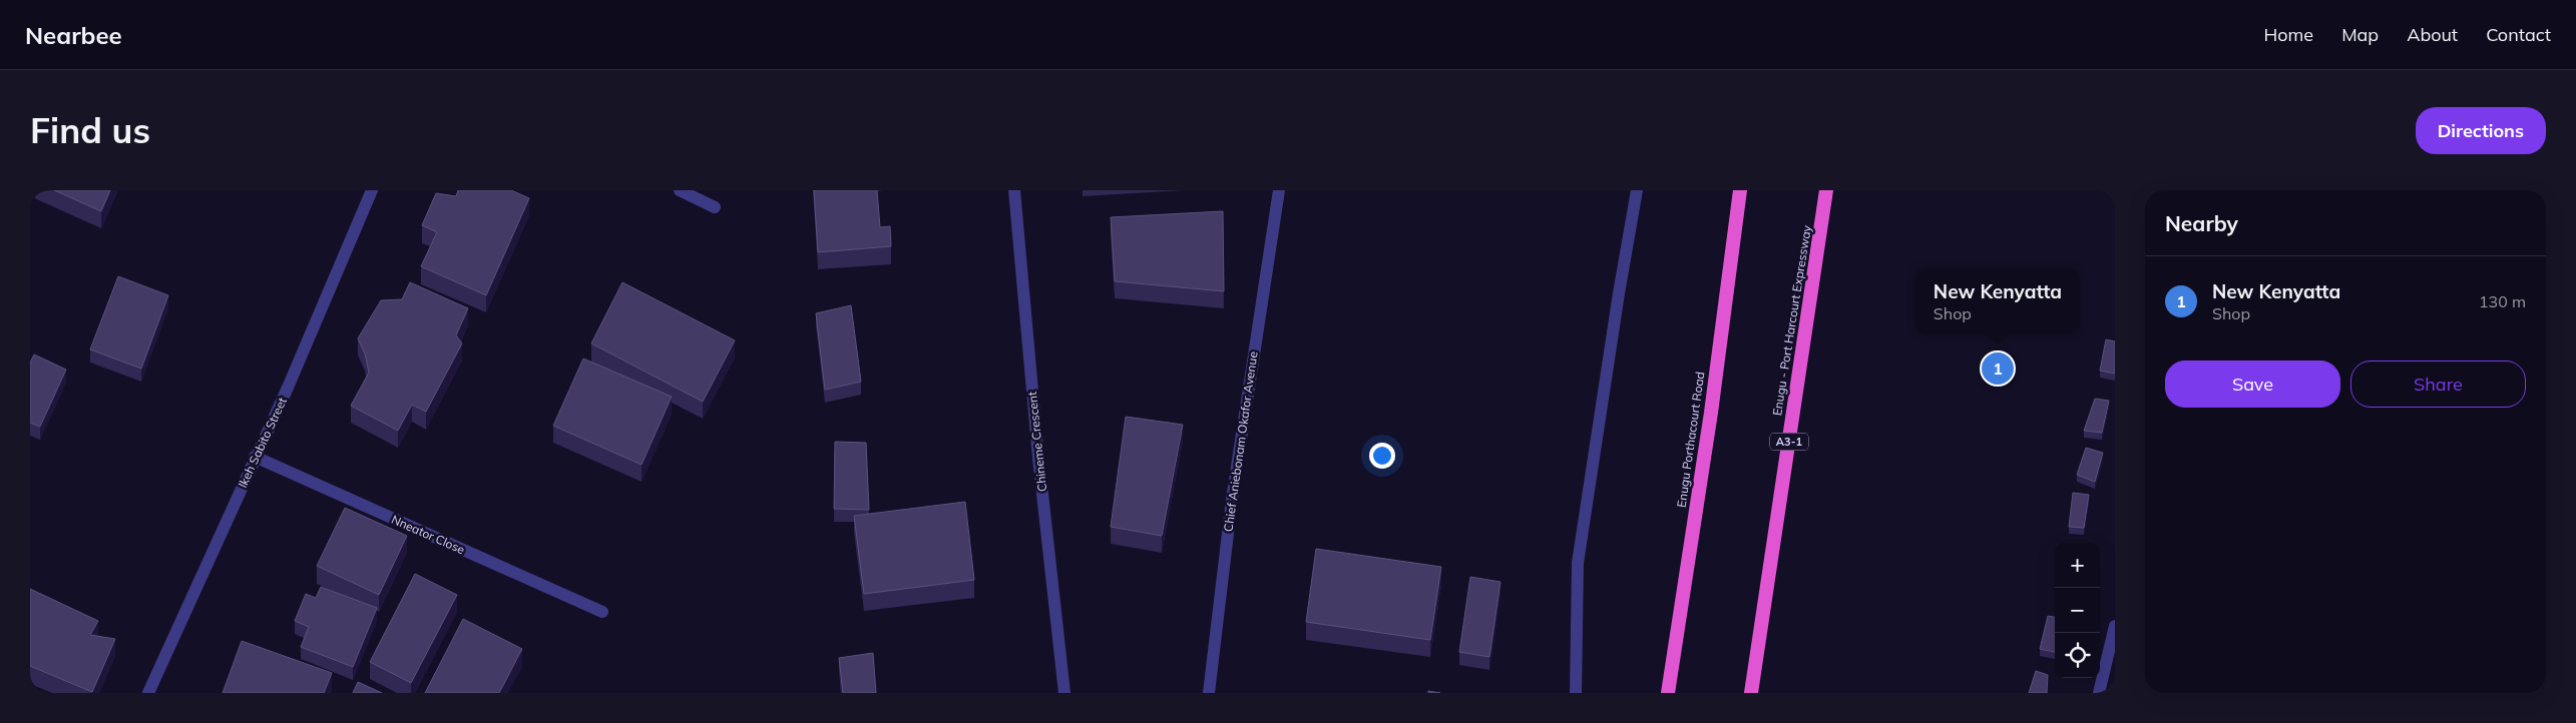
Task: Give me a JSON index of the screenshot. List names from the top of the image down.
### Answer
{
  "streets": {
    "highway": ["Enugu - Port Harcourt Expressway", "Enugu Porthacourt Road", "A3-1"],
    "street": [
      "Chineme Crescent",
      "Chief Aniebonam Okafor Avenue",
      "Ikeh Sabito Street",
      "Nneator Close"
    ]
  },
  "crossings": [
    ["Ikeh Sabito Street", "Nneator Close"]
  ],
  "page": {
    "header": "Nearbee",
    "nav": [
      "Home",
      "Map",
      "About",
      "Contact"
    ],
    "buttons": [
      "Directions",
      ["Save", "Share"]
    ],
    "title": "Find us",
    "heading": "Nearby",
    "list": [
      {
        "mark": "1",
        "name": "New Kenyatta",
        "note": "Shop",
        "value": "130 m"
      }
    ],
    "popup": ["New Kenyatta", "Shop"],
    "pins": "1",
    "map_buttons": ["+", "−"]
  }
}
